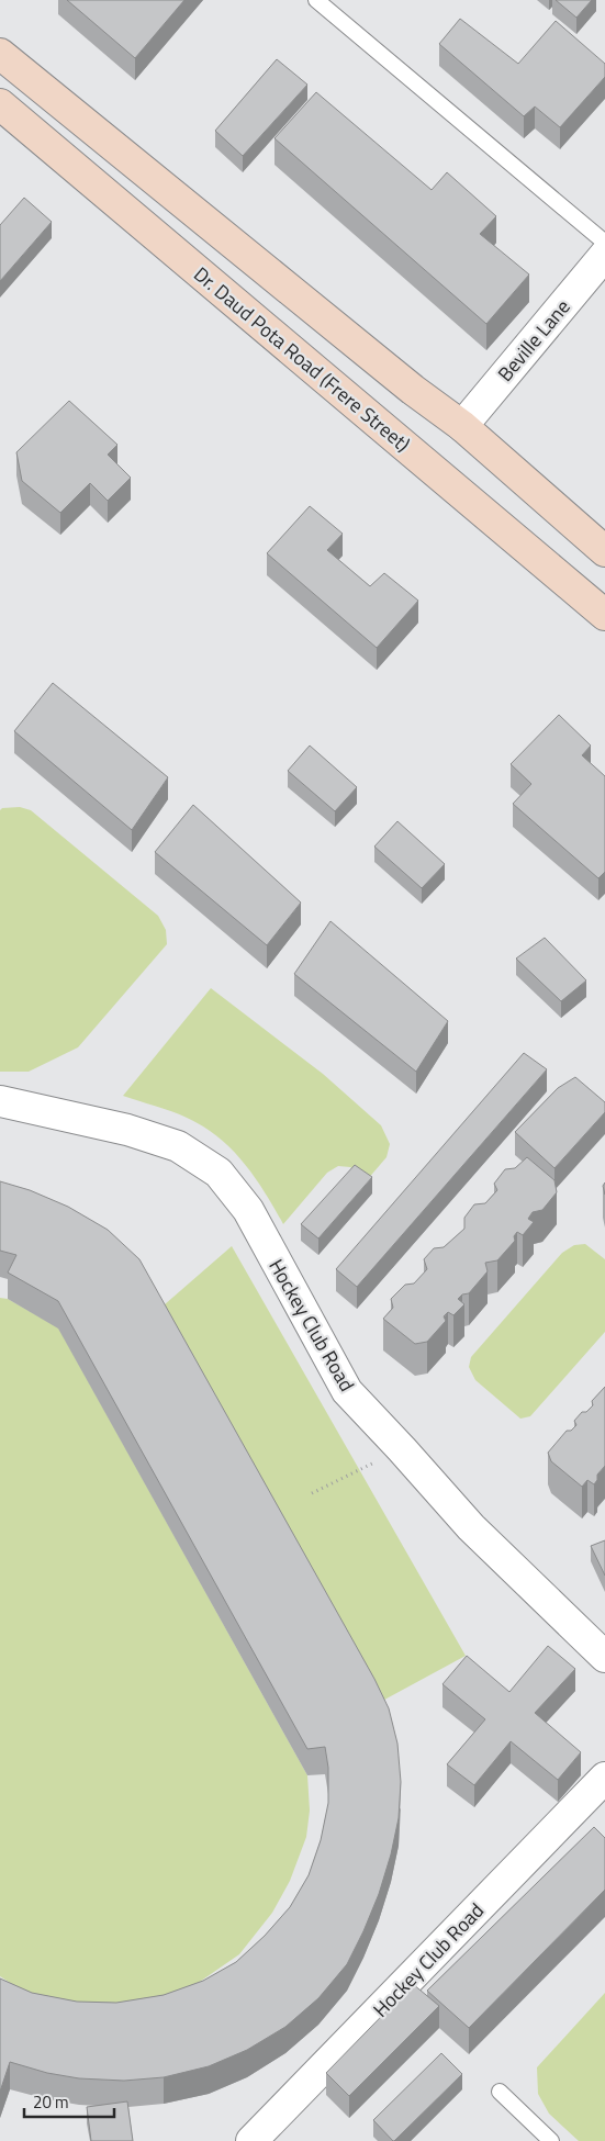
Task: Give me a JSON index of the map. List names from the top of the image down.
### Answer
{
  "streets": {
    "main road": ["Dr. Daud Pota Road (Frere Street)"],
    "street": ["Beville Lane", "Hockey Club Road"]
  },
  "scale_bar": "20 m"
}
